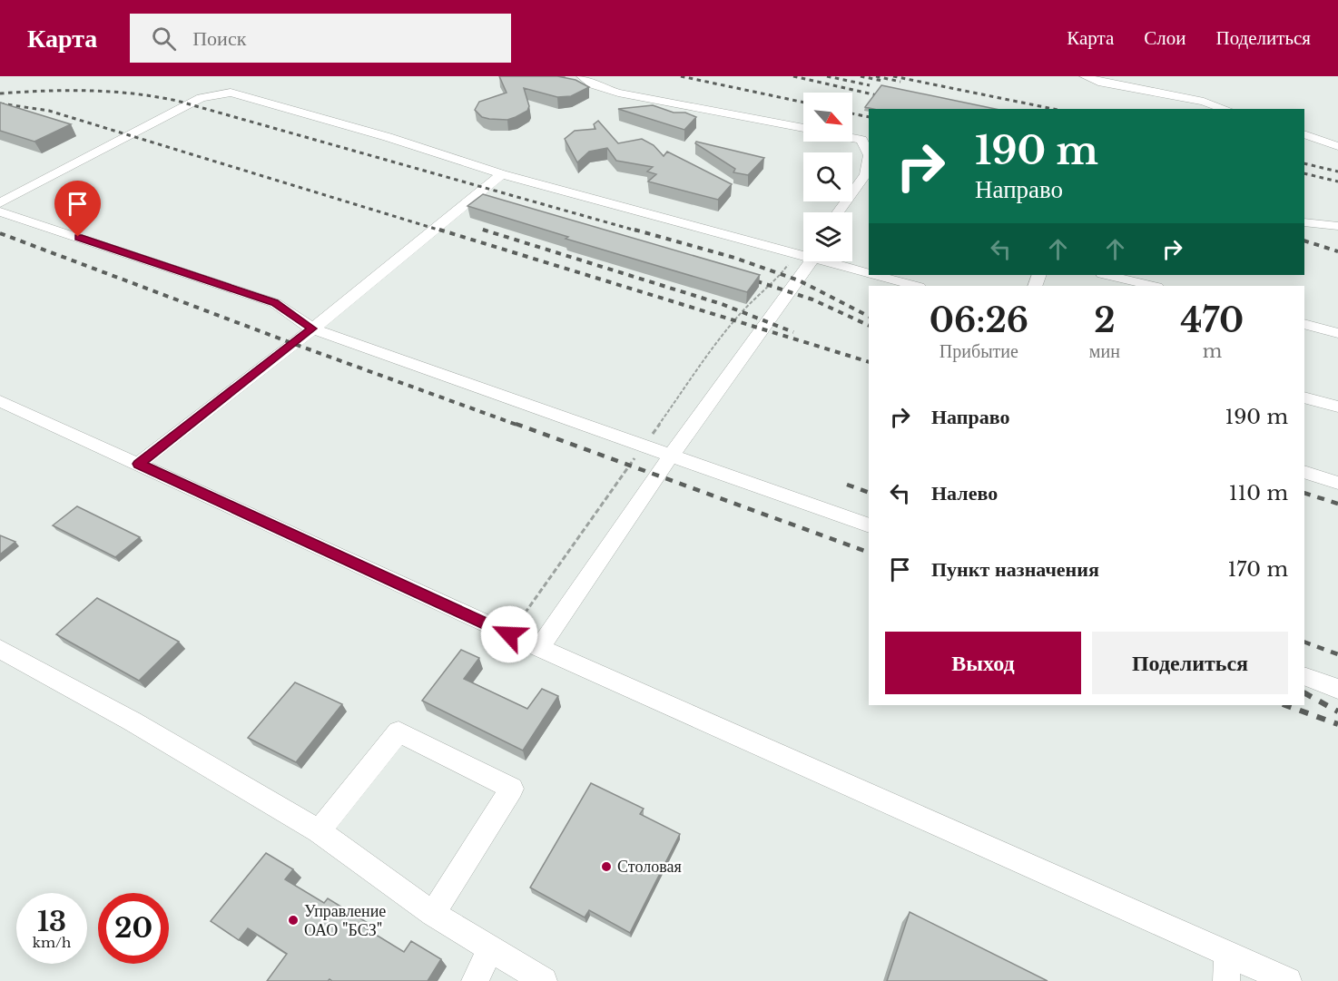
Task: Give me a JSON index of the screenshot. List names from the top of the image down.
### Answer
{
  "places": ["Столовая", "Управление ОАО \"БСЗ\""],
  "north": "bottom right",
  "page": {
    "header": "Карта",
    "search": "Поиск",
    "nav": ["Карта", "Слои", "Поделиться"],
    "turn": ["190 m", "Направо"],
    "eta": [
      "06:26",
      "Прибытие",
      "2",
      "мин",
      "470",
      "m"
    ],
    "list": [
      {
        "name": "Направо",
        "value": "190 m"
      },
      {
        "name": "Налево",
        "value": "110 m"
      },
      {
        "name": "Пункт назначения",
        "value": "170 m"
      }
    ],
    "buttons": ["Выход", "Поделиться"],
    "speed": "13 km/h",
    "limit": "20"
  }
}
